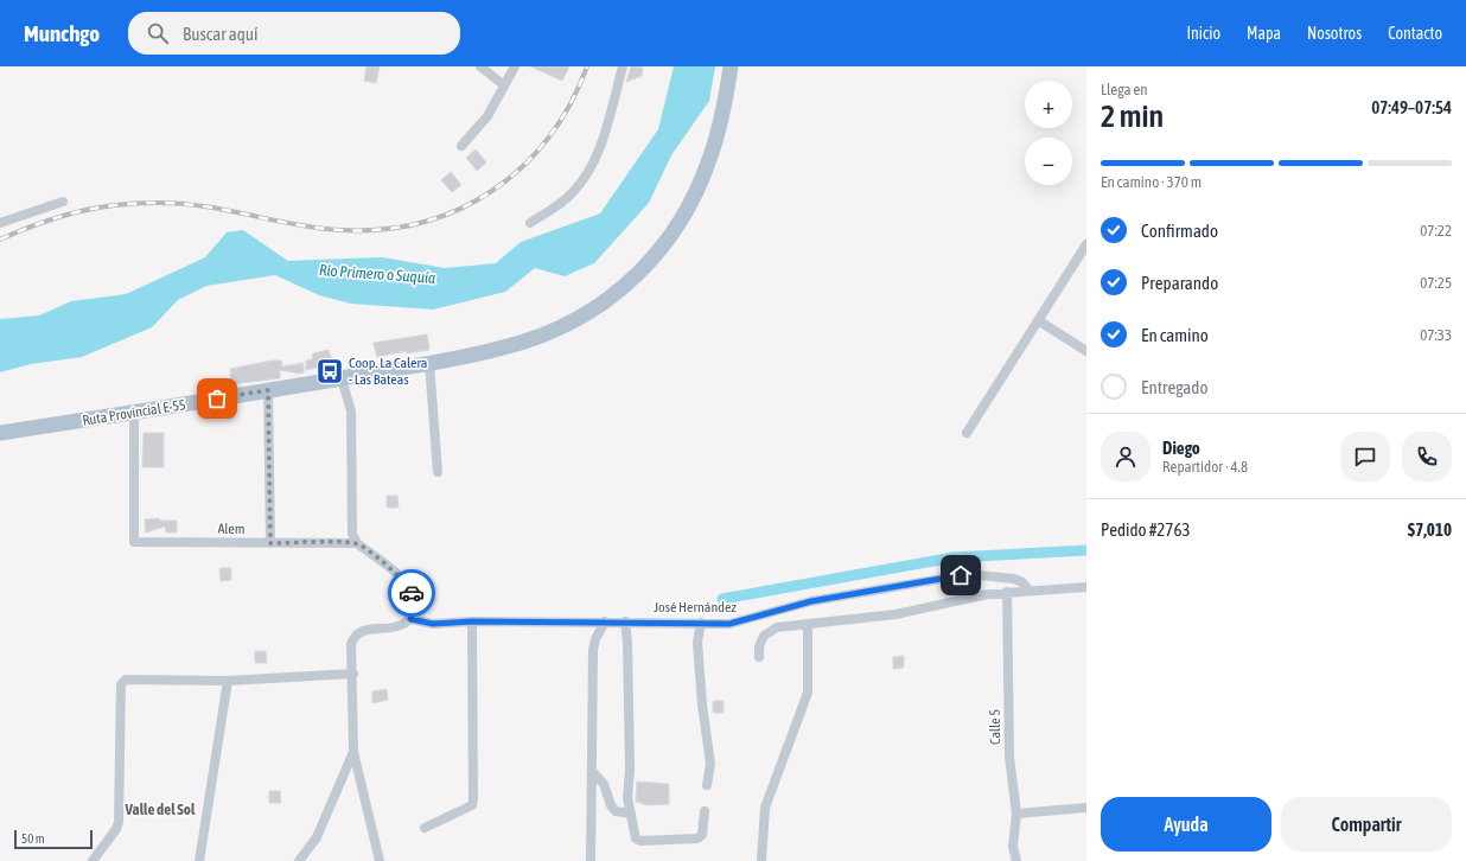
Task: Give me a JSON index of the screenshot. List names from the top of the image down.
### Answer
{
  "streets": {
    "main road": ["Ruta Provincial E-55"],
    "street": ["Alem", "José Hernández", "Calle 5"]
  },
  "crossings": [
    ["Ruta Provincial E-55", "Alem"]
  ],
  "districts": ["Valle del Sol"],
  "water": ["Río Primero o Suquía"],
  "places": {
    "bus stop": ["Coop. La Calera - Las Bateas"]
  },
  "scale_bar": "50 m",
  "page": {
    "header": "Munchgo",
    "search": "Buscar aquí",
    "nav": [
      "Inicio",
      "Mapa",
      "Nosotros",
      "Contacto"
    ],
    "heading": ["2 min", "Llega en", "07:49–07:54"],
    "panel": [
      "Diego",
      "Repartidor · 4.8",
      "Pedido #2763",
      "$7,010"
    ],
    "map_buttons": ["+", "−"],
    "bar": "En camino · 370 m",
    "list": [
      ["Confirmado", "07:22"],
      ["Preparando", "07:25"],
      ["En camino", "07:33"],
      "Entregado"
    ],
    "buttons": ["Ayuda", "Compartir"],
    "scale": "50 m"
  }
}
